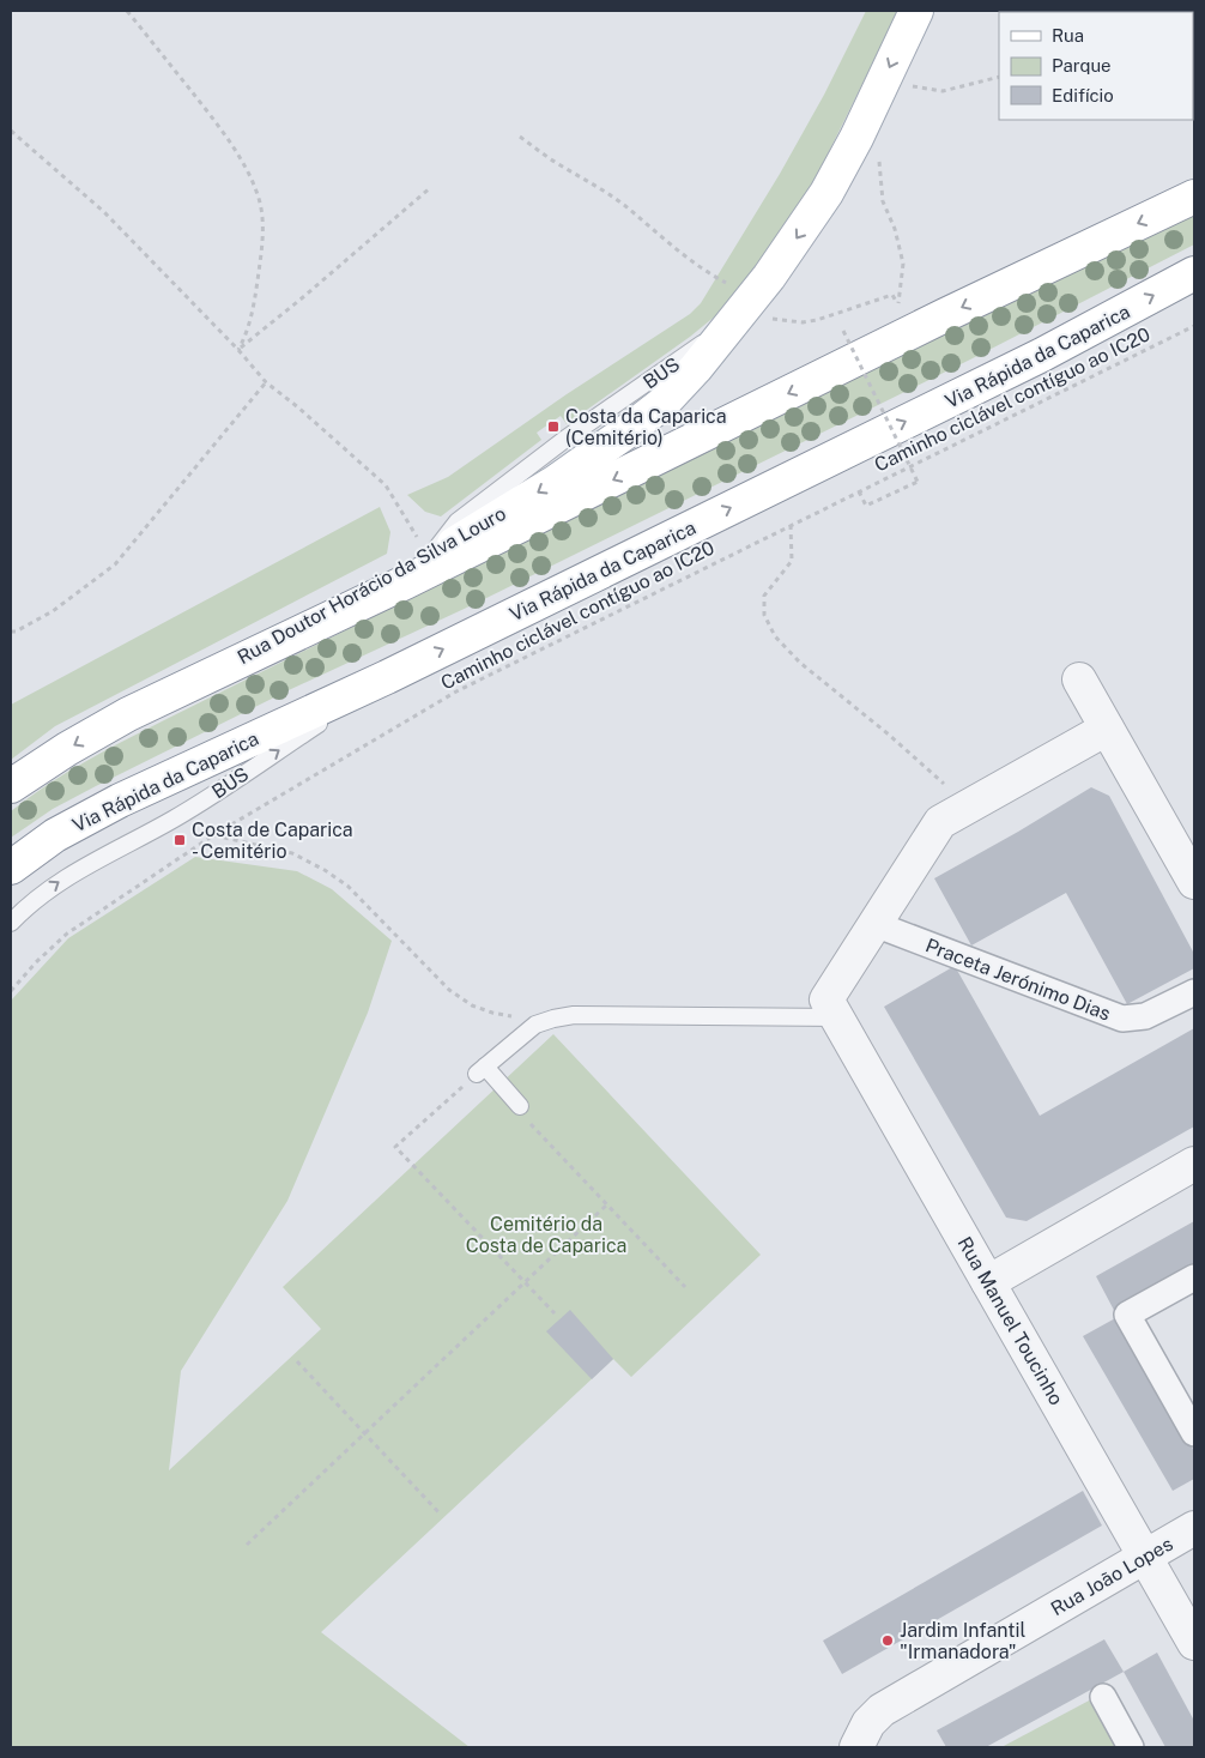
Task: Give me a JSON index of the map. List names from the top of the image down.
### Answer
{
  "streets": {
    "main road": ["Via Rápida da Caparica", "Rua Doutor Horácio da Silva Louro"],
    "street": ["Praceta Jerónimo Dias", "Rua Manuel Toucinho", "Rua João Lopes"],
    "lane": ["BUS"],
    "path": ["Caminho ciclável contíguo ao IC20"]
  },
  "crossings": [
    ["Via Rápida da Caparica", "BUS"],
    ["BUS", "Rua Doutor Horácio da Silva Louro"],
    ["Rua Manuel Toucinho", "Rua João Lopes"]
  ],
  "one_way": ["BUS"],
  "parks": ["Cemitério da Costa de Caparica"],
  "places": {
    "transit": ["Costa da Caparica (Cemitério)", "Costa de Caparica - Cemitério"],
    "other": ["Jardim Infantil \"Irmanadora\""]
  },
  "legend": ["Rua", "Parque", "Edifício"]
}
